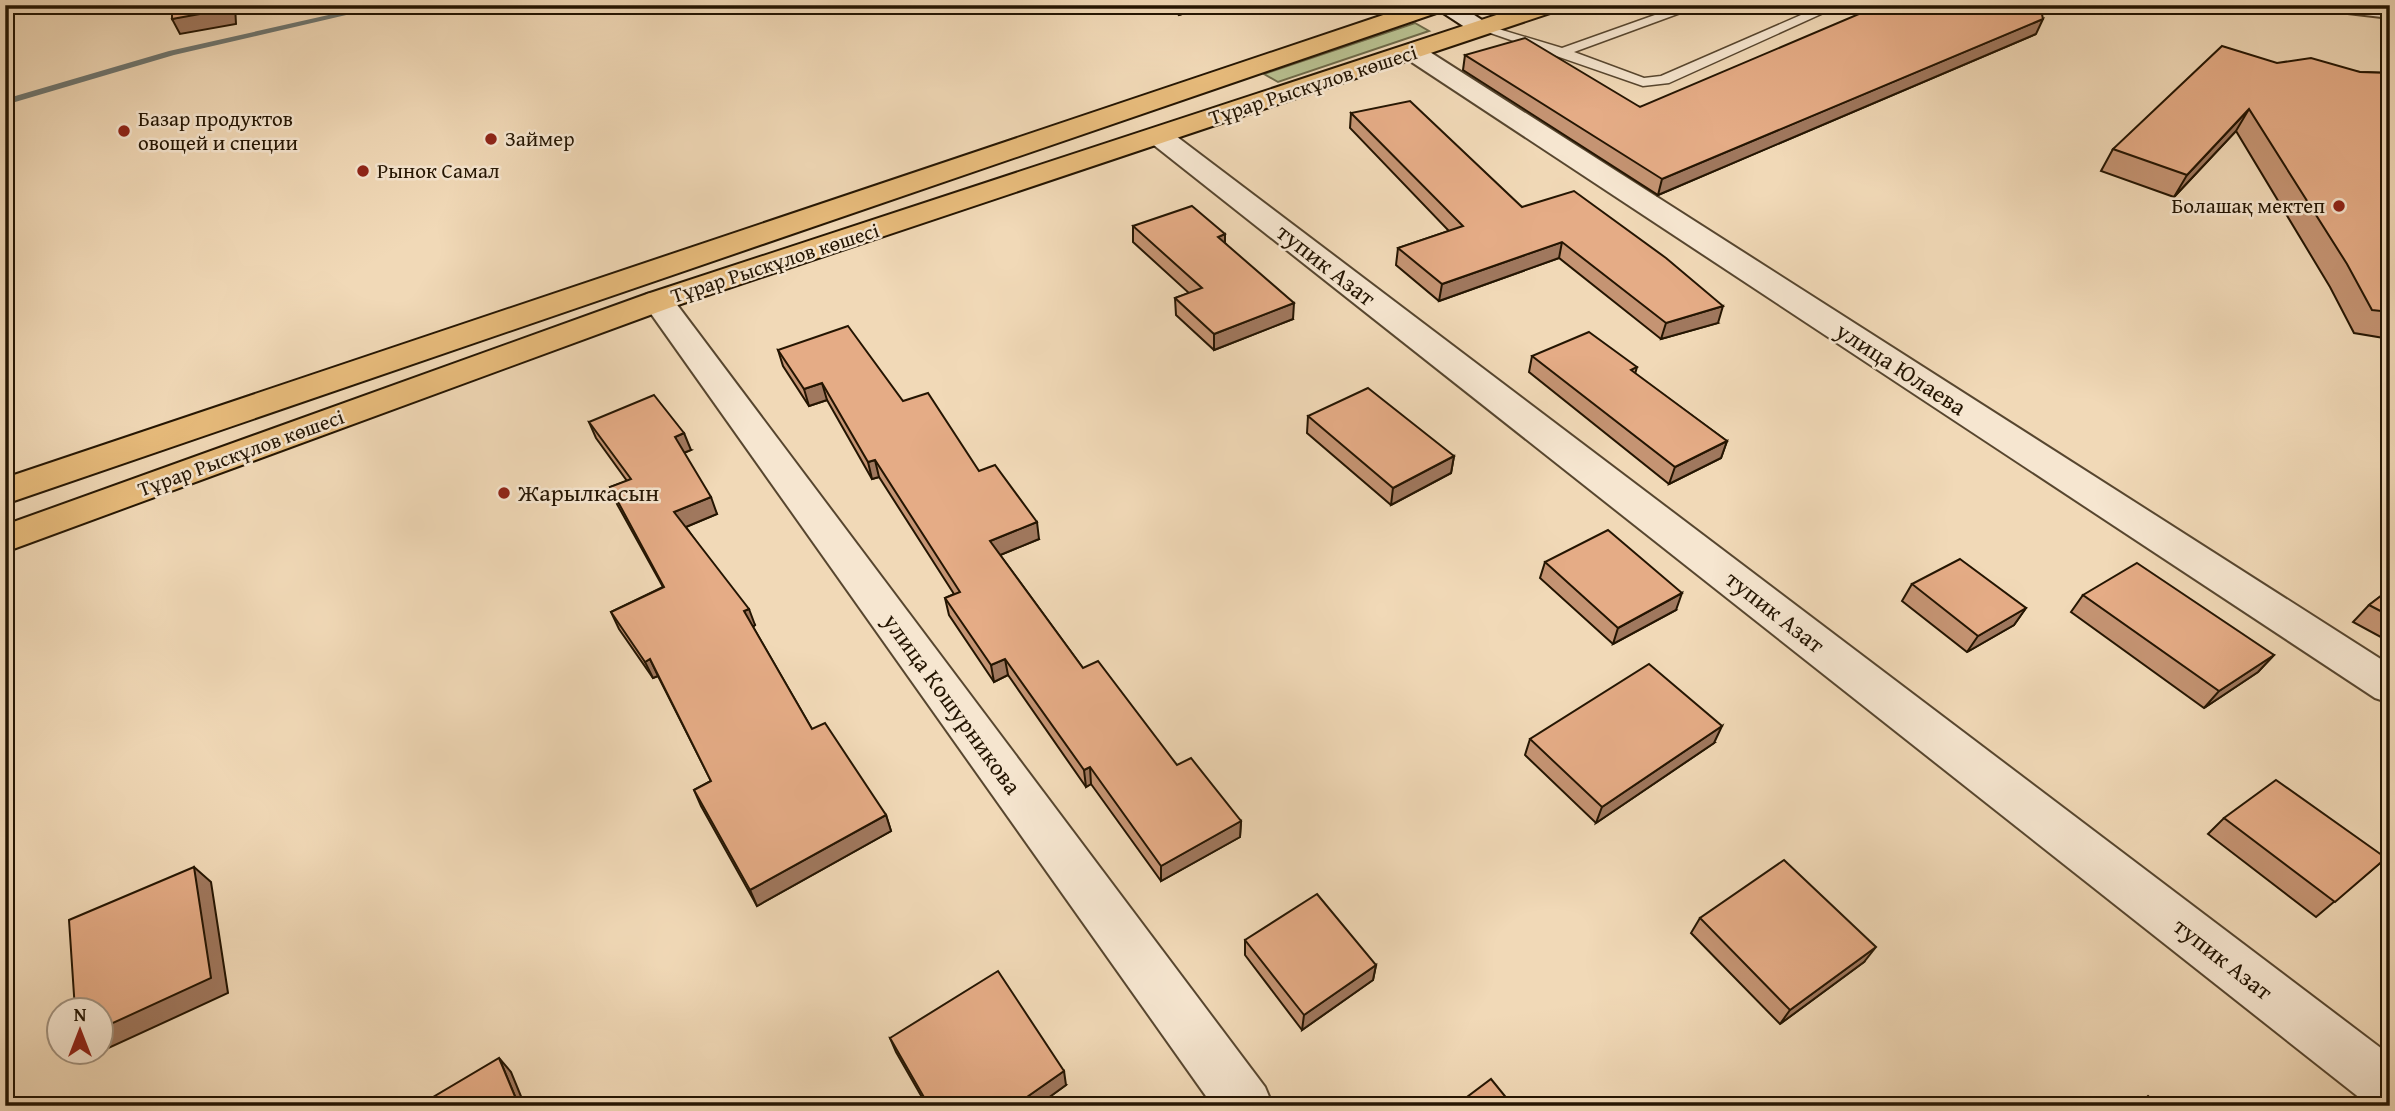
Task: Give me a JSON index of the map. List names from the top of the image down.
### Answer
{
  "streets": {
    "main road": ["Тұрар Рыскұлов көшесі"],
    "street": ["тупик Азат", "улица Юлаева", "улица Кошурникова"]
  },
  "crossings": [
    ["Тұрар Рыскұлов көшесі", "тупик Азат"],
    ["Тұрар Рыскұлов көшесі", "улица Юлаева"],
    ["Тұрар Рыскұлов көшесі", "улица Кошурникова"]
  ],
  "places": [
    "Базар продуктов овощей и специи",
    "Займер",
    "Рынок Самал",
    "Болашақ мектеп",
    "Жарылкасын"
  ],
  "north": "top"
}
